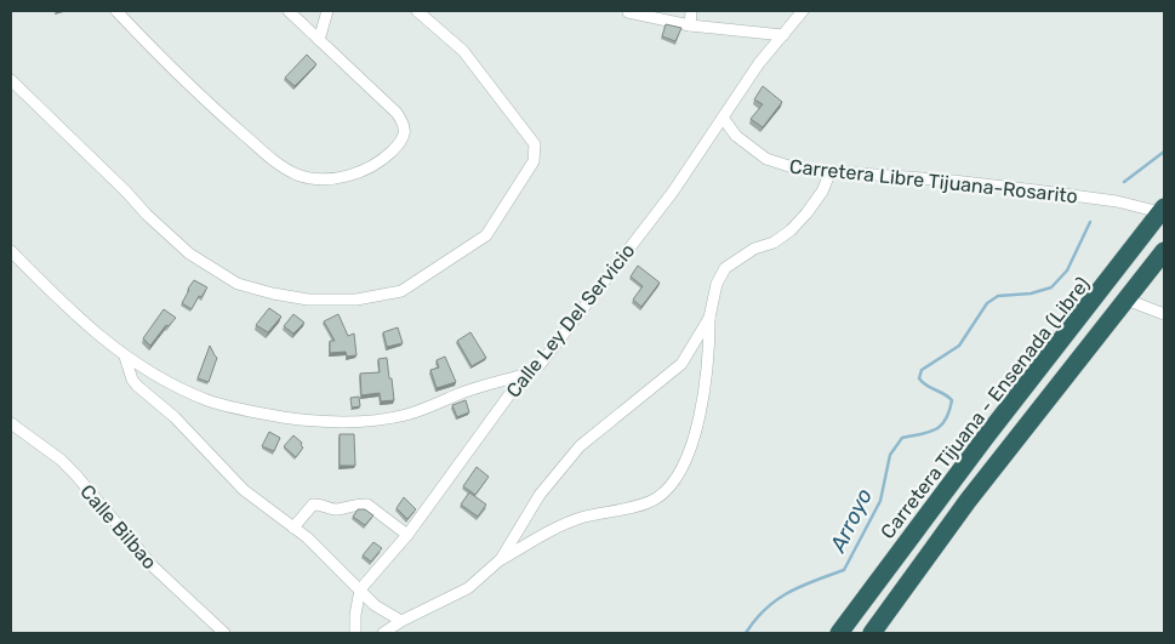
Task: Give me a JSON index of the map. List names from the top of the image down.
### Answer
{
  "streets": {
    "highway": ["Carretera Tijuana - Ensenada (Libre)"],
    "street": ["Carretera Libre Tijuana-Rosarito", "Calle Ley Del Servicio", "Calle Bilbao"]
  },
  "crossings": [
    ["Carretera Libre Tijuana-Rosarito", "Calle Ley Del Servicio"],
    ["Carretera Libre Tijuana-Rosarito", "Carretera Tijuana - Ensenada (Libre)"]
  ],
  "water": ["Arroyo"]
}
